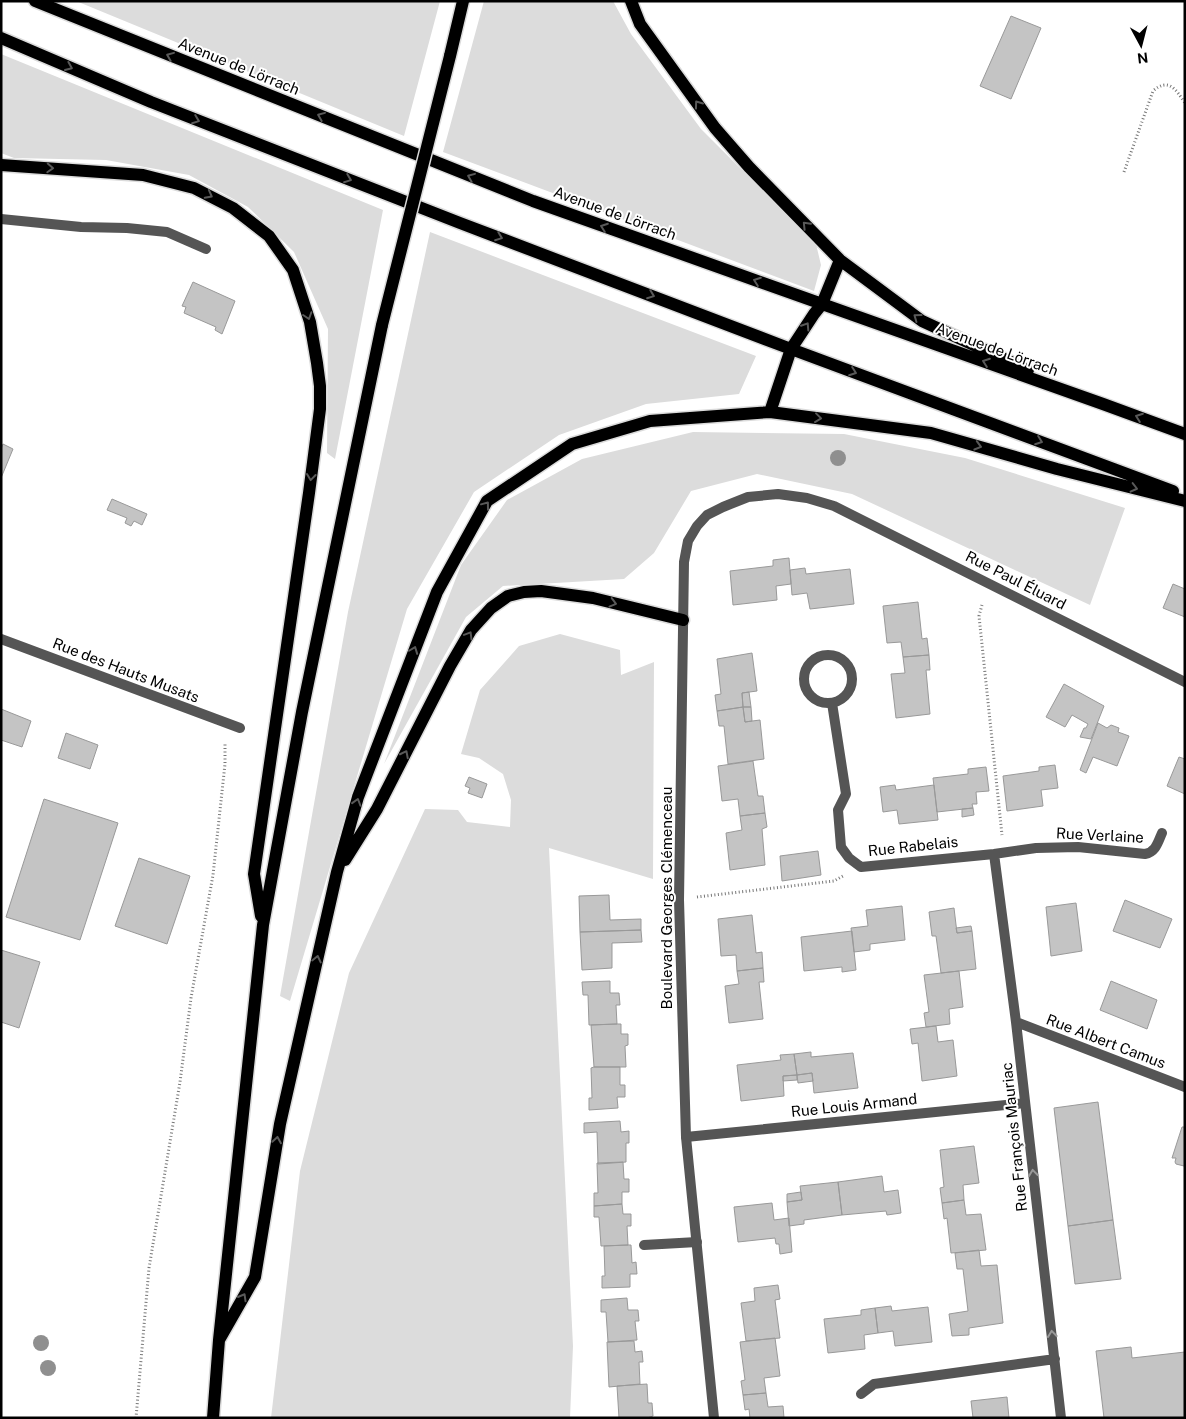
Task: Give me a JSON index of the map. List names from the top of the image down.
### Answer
{
  "streets": {
    "main road": ["Avenue de Lörrach"],
    "street": [
      "Rue Paul Éluard",
      "Rue des Hauts Musats",
      "Rue Verlaine",
      "Rue Rabelais",
      "Boulevard Georges Clémenceau",
      "Rue Albert Camus",
      "Rue Louis Armand",
      "Rue François Mauriac"
    ]
  },
  "crossings": [
    ["Rue Paul Éluard", "Boulevard Georges Clémenceau"],
    ["Rue Verlaine", "Rue Rabelais"],
    ["Rue Verlaine", "Rue François Mauriac"],
    ["Rue Rabelais", "Rue François Mauriac"],
    ["Boulevard Georges Clémenceau", "Rue Louis Armand"],
    ["Rue Albert Camus", "Rue François Mauriac"],
    ["Rue Louis Armand", "Rue François Mauriac"]
  ],
  "one_way": ["Rue François Mauriac"],
  "north": "bottom"
}
